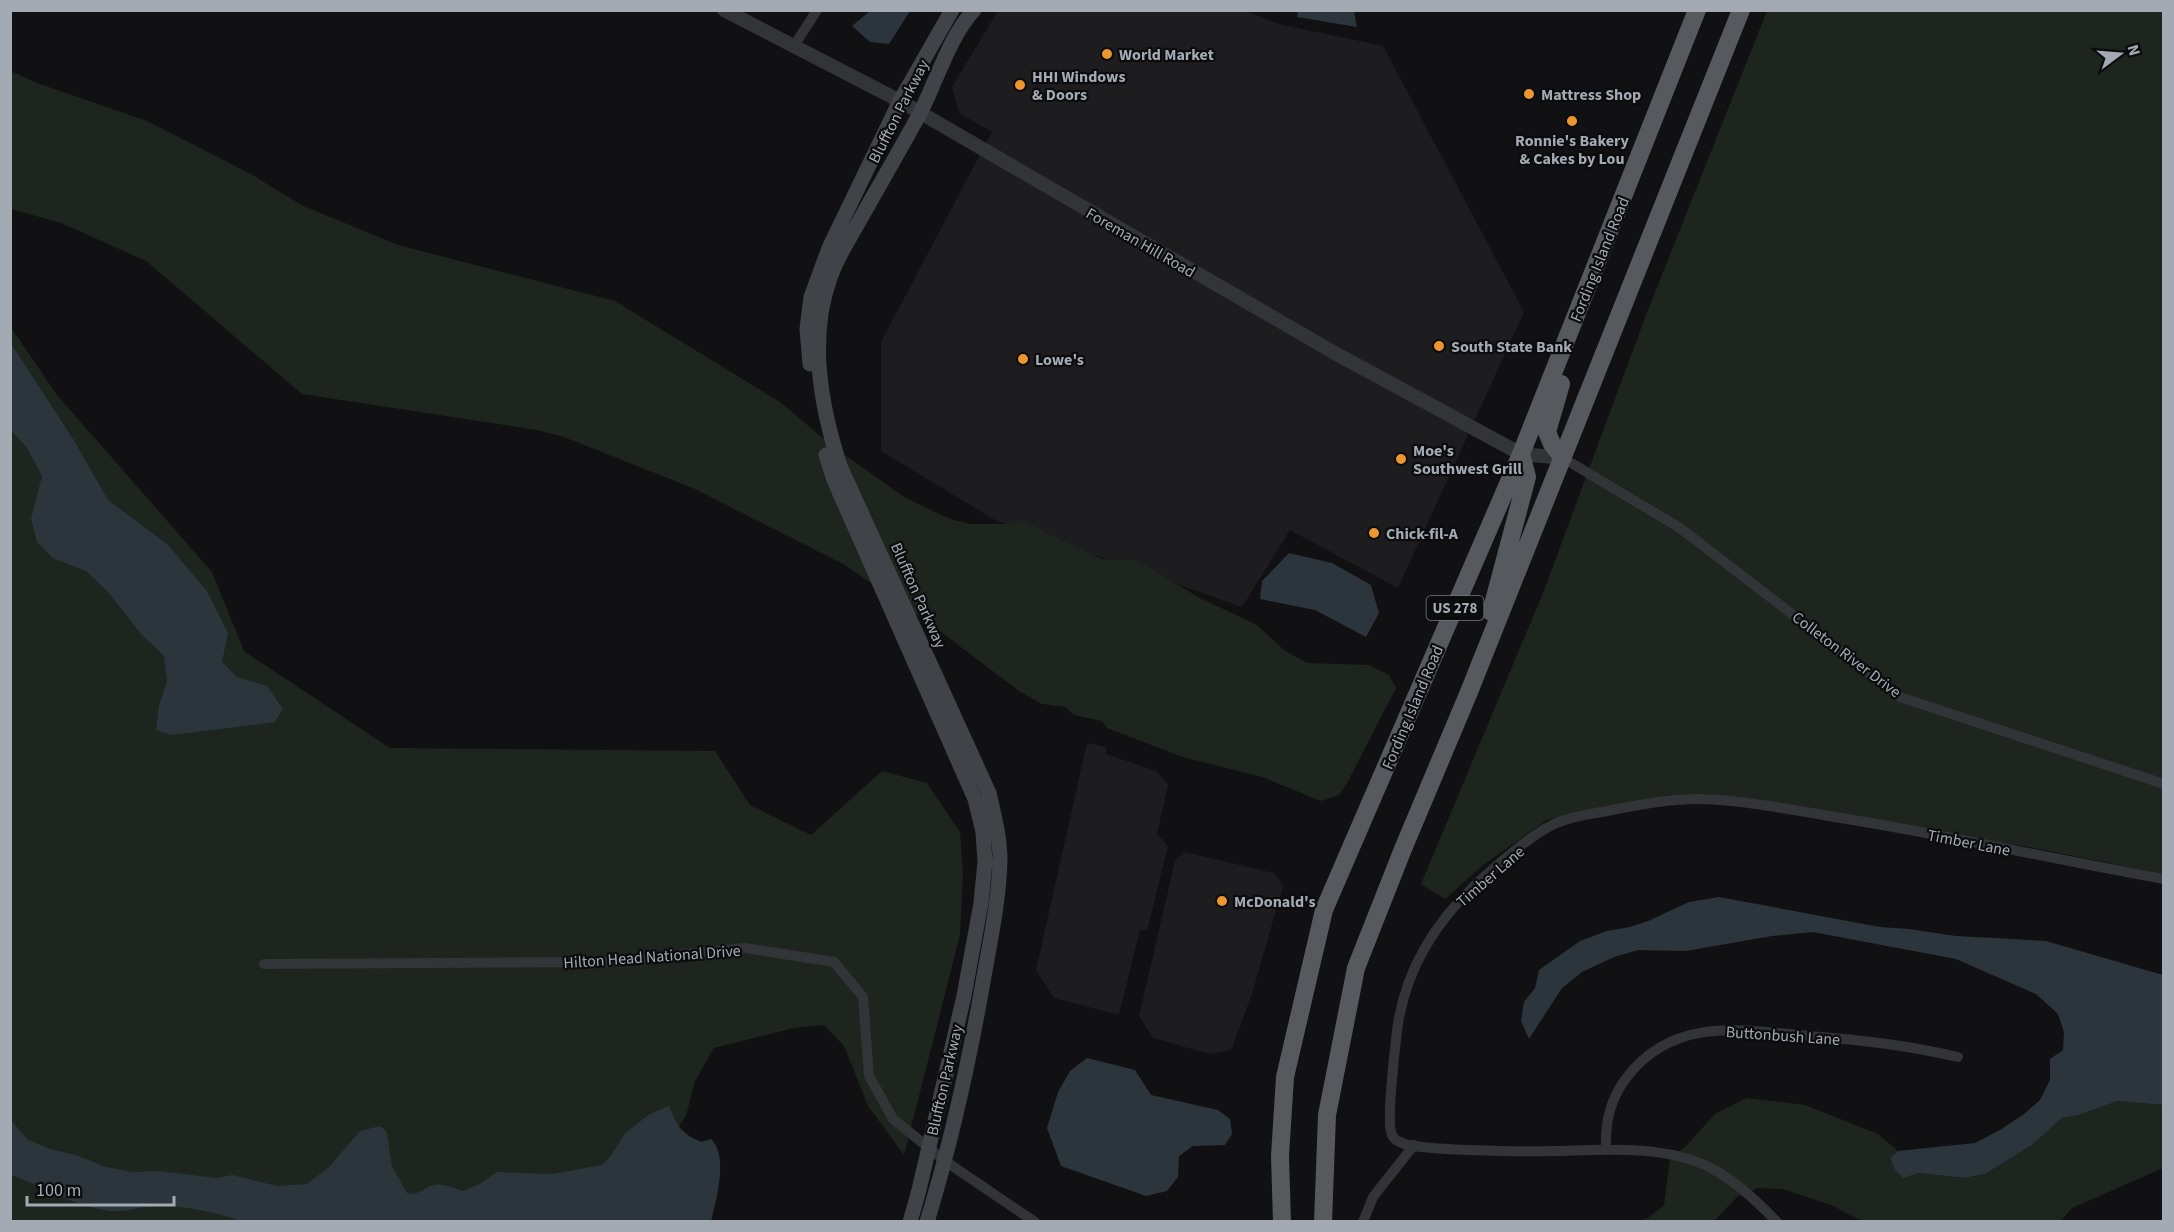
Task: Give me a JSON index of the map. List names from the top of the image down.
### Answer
{
  "streets": {
    "highway": ["Fording Island Road", "US 278"],
    "main road": ["Bluffton Parkway"],
    "street": [
      "Foreman Hill Road",
      "Colleton River Drive",
      "Timber Lane",
      "Hilton Head National Drive",
      "Buttonbush Lane"
    ]
  },
  "crossings": [
    ["Bluffton Parkway", "Foreman Hill Road"],
    ["Bluffton Parkway", "Hilton Head National Drive"],
    ["Foreman Hill Road", "Fording Island Road"],
    ["Foreman Hill Road", "US 278"],
    ["Foreman Hill Road", "Colleton River Drive"],
    ["US 278", "Colleton River Drive"],
    ["Timber Lane", "Buttonbush Lane"]
  ],
  "places": [
    "World Market",
    "HHI Windows & Doors",
    "Mattress Shop",
    "Ronnie's Bakery & Cakes by Lou",
    "South State Bank",
    "Lowe's",
    "Moe's Southwest Grill",
    "Chick-fil-A",
    "McDonald's"
  ],
  "scale_bar": "100 m",
  "north": "right"
}
